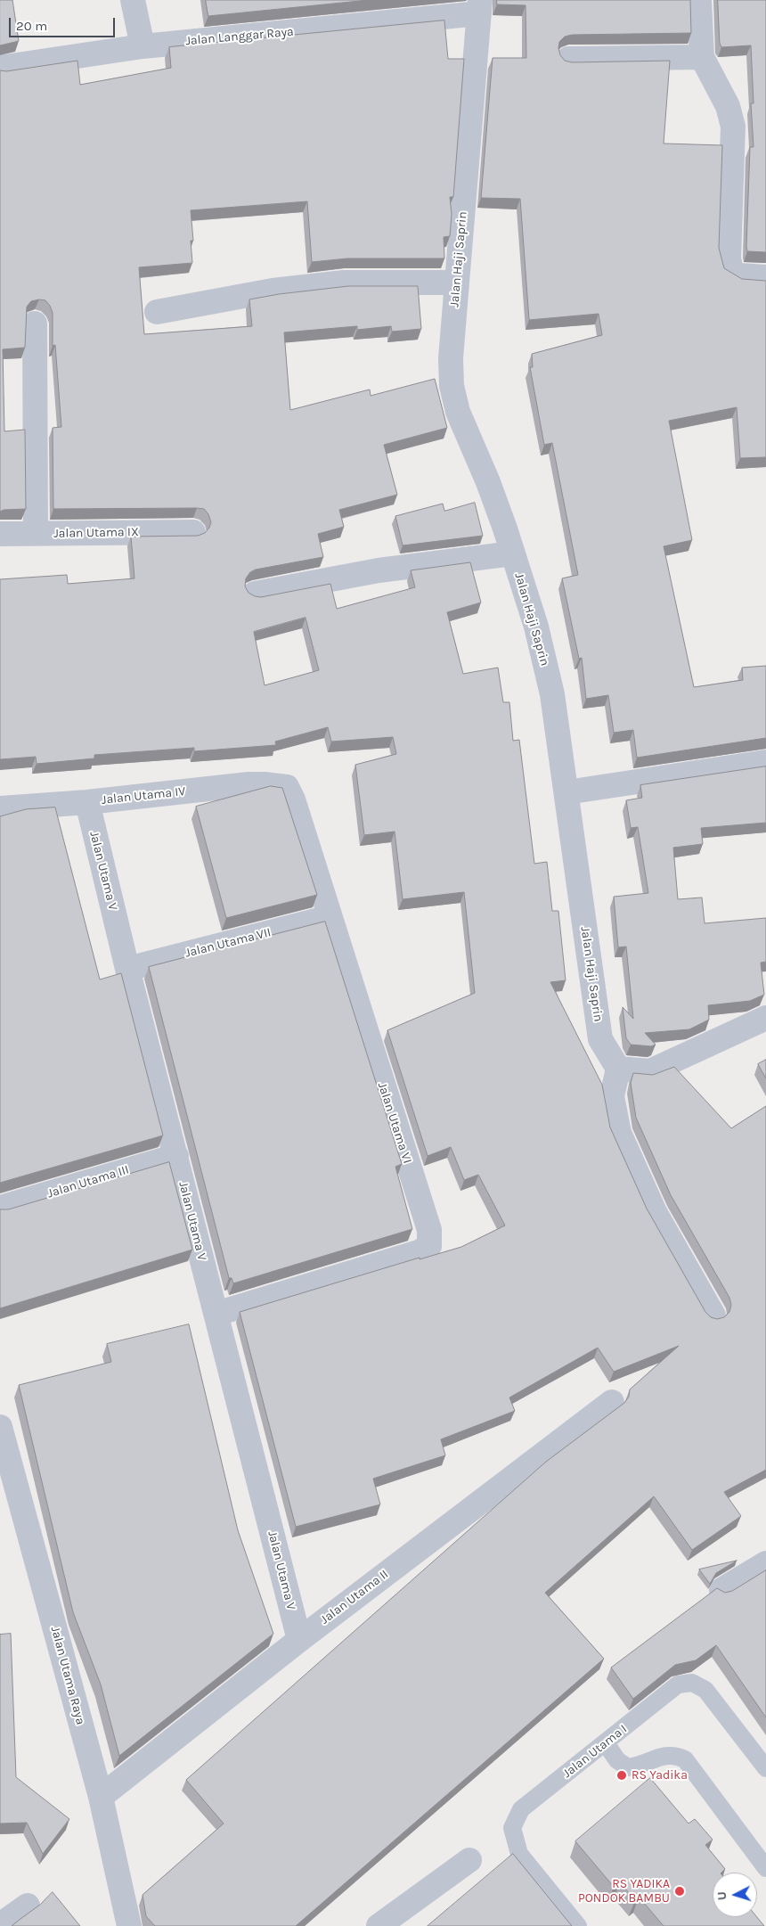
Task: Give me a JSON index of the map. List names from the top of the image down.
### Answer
{
  "streets": {
    "street": [
      "Jalan Langgar Raya",
      "Jalan Haji Saprin",
      "Jalan Utama IX",
      "Jalan Utama IV",
      "Jalan Utama V",
      "Jalan Utama VII",
      "Jalan Utama VI",
      "Jalan Utama III",
      "Jalan Utama II",
      "Jalan Utama Raya"
    ],
    "lane": ["Jalan Utama I"]
  },
  "crossings": [
    ["Jalan Langgar Raya", "Jalan Haji Saprin"],
    ["Jalan Utama IV", "Jalan Utama V"],
    ["Jalan Utama IV", "Jalan Utama VI"],
    ["Jalan Utama V", "Jalan Utama VII"],
    ["Jalan Utama V", "Jalan Utama VI"],
    ["Jalan Utama V", "Jalan Utama III"],
    ["Jalan Utama V", "Jalan Utama II"],
    ["Jalan Utama VII", "Jalan Utama VI"],
    ["Jalan Utama II", "Jalan Utama Raya"]
  ],
  "places": ["RS Yadika", "RS YADIKA PONDOK BAMBU"],
  "scale_bar": "20 m",
  "north": "left"
}
